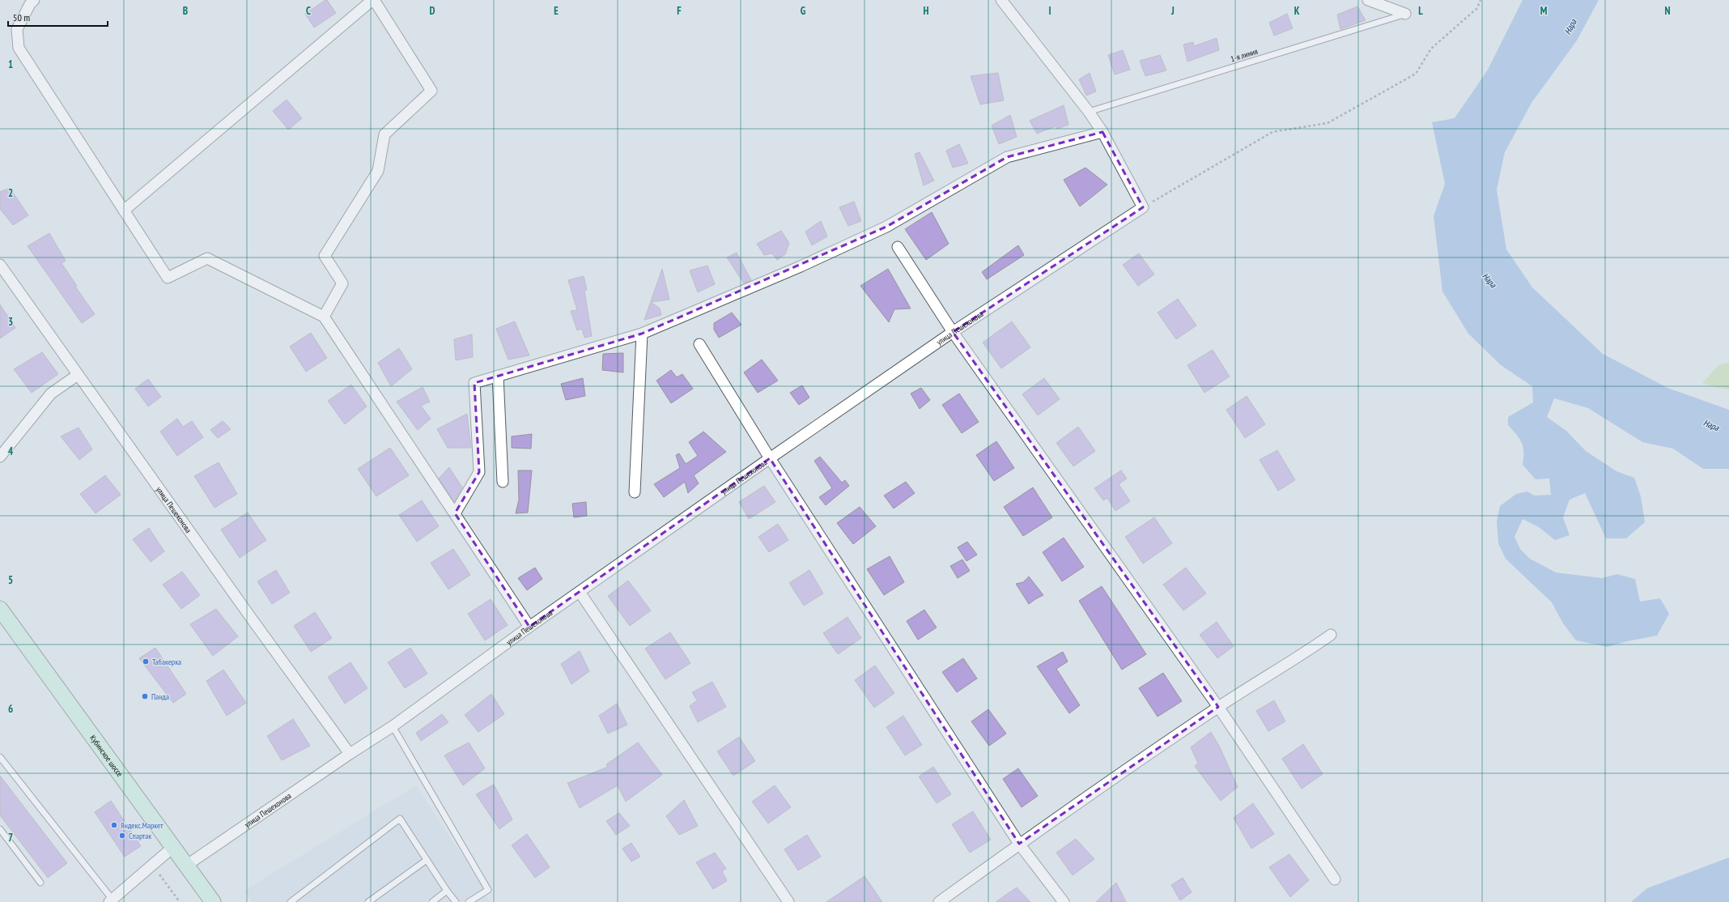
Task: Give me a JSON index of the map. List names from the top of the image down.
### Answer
{
  "streets": {
    "main road": ["Кубинское шоссе"],
    "street": ["улица Пешехонова"],
    "lane": ["1-я линия"]
  },
  "crossings": [
    ["улица Пешехонова", "Кубинское шоссе"]
  ],
  "water": ["Нара"],
  "places": [
    "Табакерка",
    "Панда",
    "Яндекс.Маркет",
    "Спартак"
  ],
  "scale_bar": "50 m",
  "grid": {
    "columns": [
      "B",
      "C",
      "D",
      "E",
      "F",
      "G",
      "H",
      "I",
      "J",
      "K",
      "L",
      "M",
      "N"
    ],
    "rows": [
      "1",
      "2",
      "3",
      "4",
      "5",
      "6",
      "7"
    ]
  }
}
